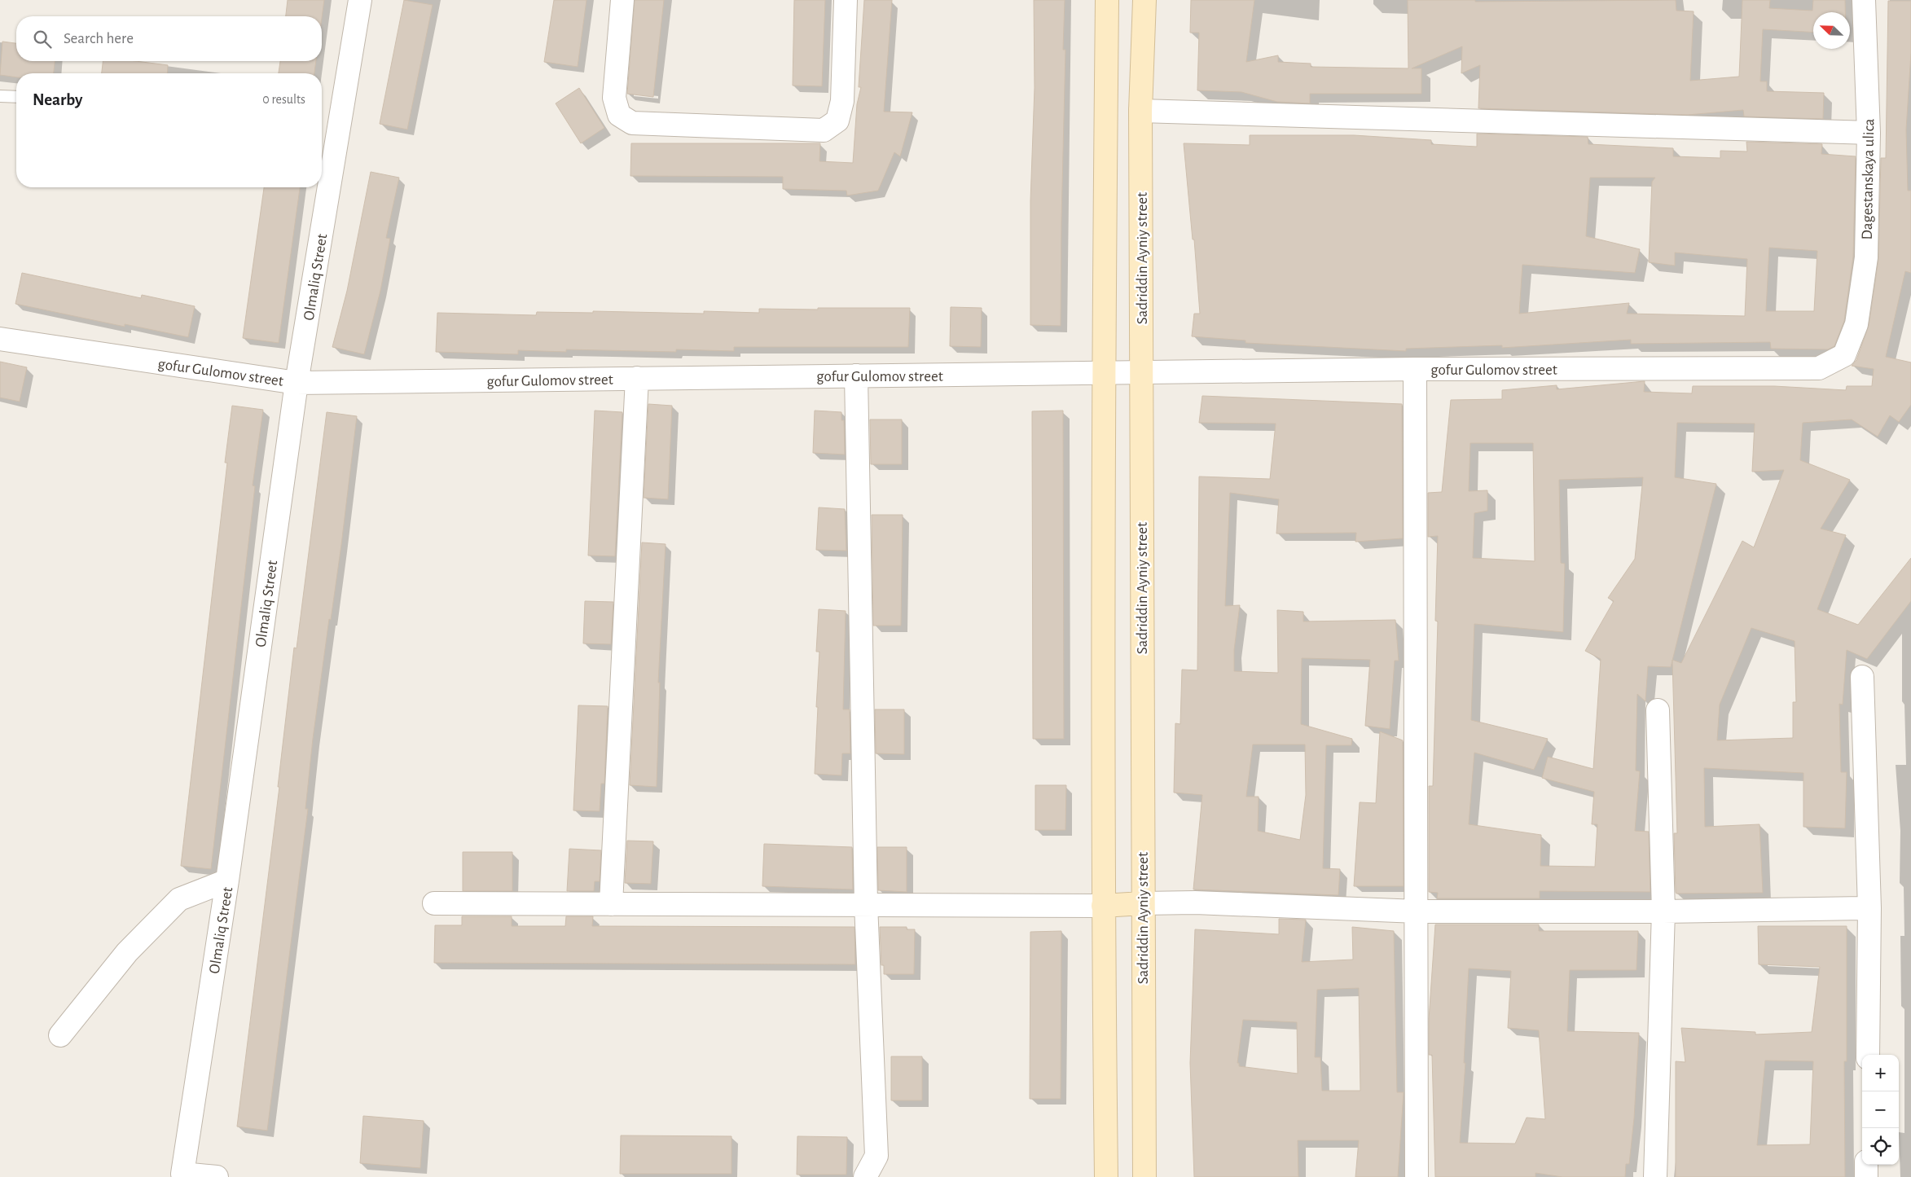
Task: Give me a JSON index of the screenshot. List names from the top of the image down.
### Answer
{
  "streets": {
    "main road": ["Sadriddin Ayniy street"],
    "street": ["Dagestanskaya ulica", "Olmaliq Street", "gofur Gulomov street"]
  },
  "crossings": [
    ["Dagestanskaya ulica", "gofur Gulomov street"],
    ["Sadriddin Ayniy street", "gofur Gulomov street"],
    ["Olmaliq Street", "gofur Gulomov street"]
  ],
  "north": "top left",
  "page": {
    "search": "Search here",
    "heading": ["Nearby", "0 results"],
    "map_buttons": ["+", "−"]
  }
}
